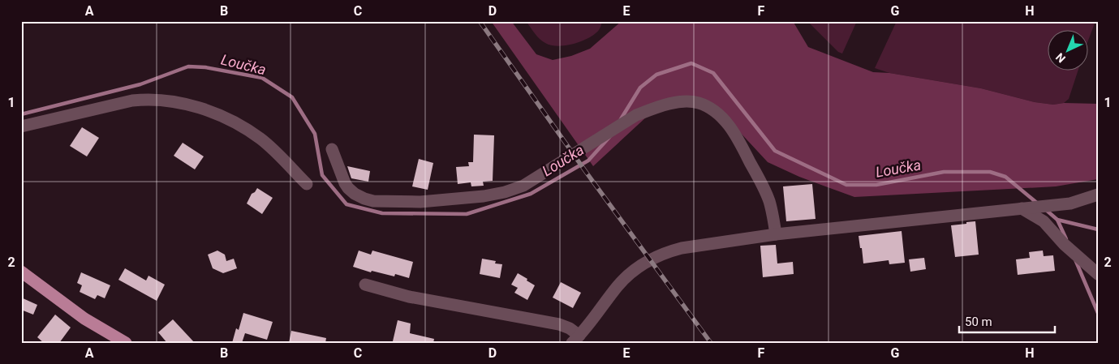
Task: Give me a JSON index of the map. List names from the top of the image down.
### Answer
{
  "water": ["Loučka"],
  "scale_bar": "50 m",
  "north": "bottom left",
  "grid": {
    "columns": [
      "A",
      "B",
      "C",
      "D",
      "E",
      "F",
      "G",
      "H"
    ],
    "rows": ["1", "2"]
  }
}
